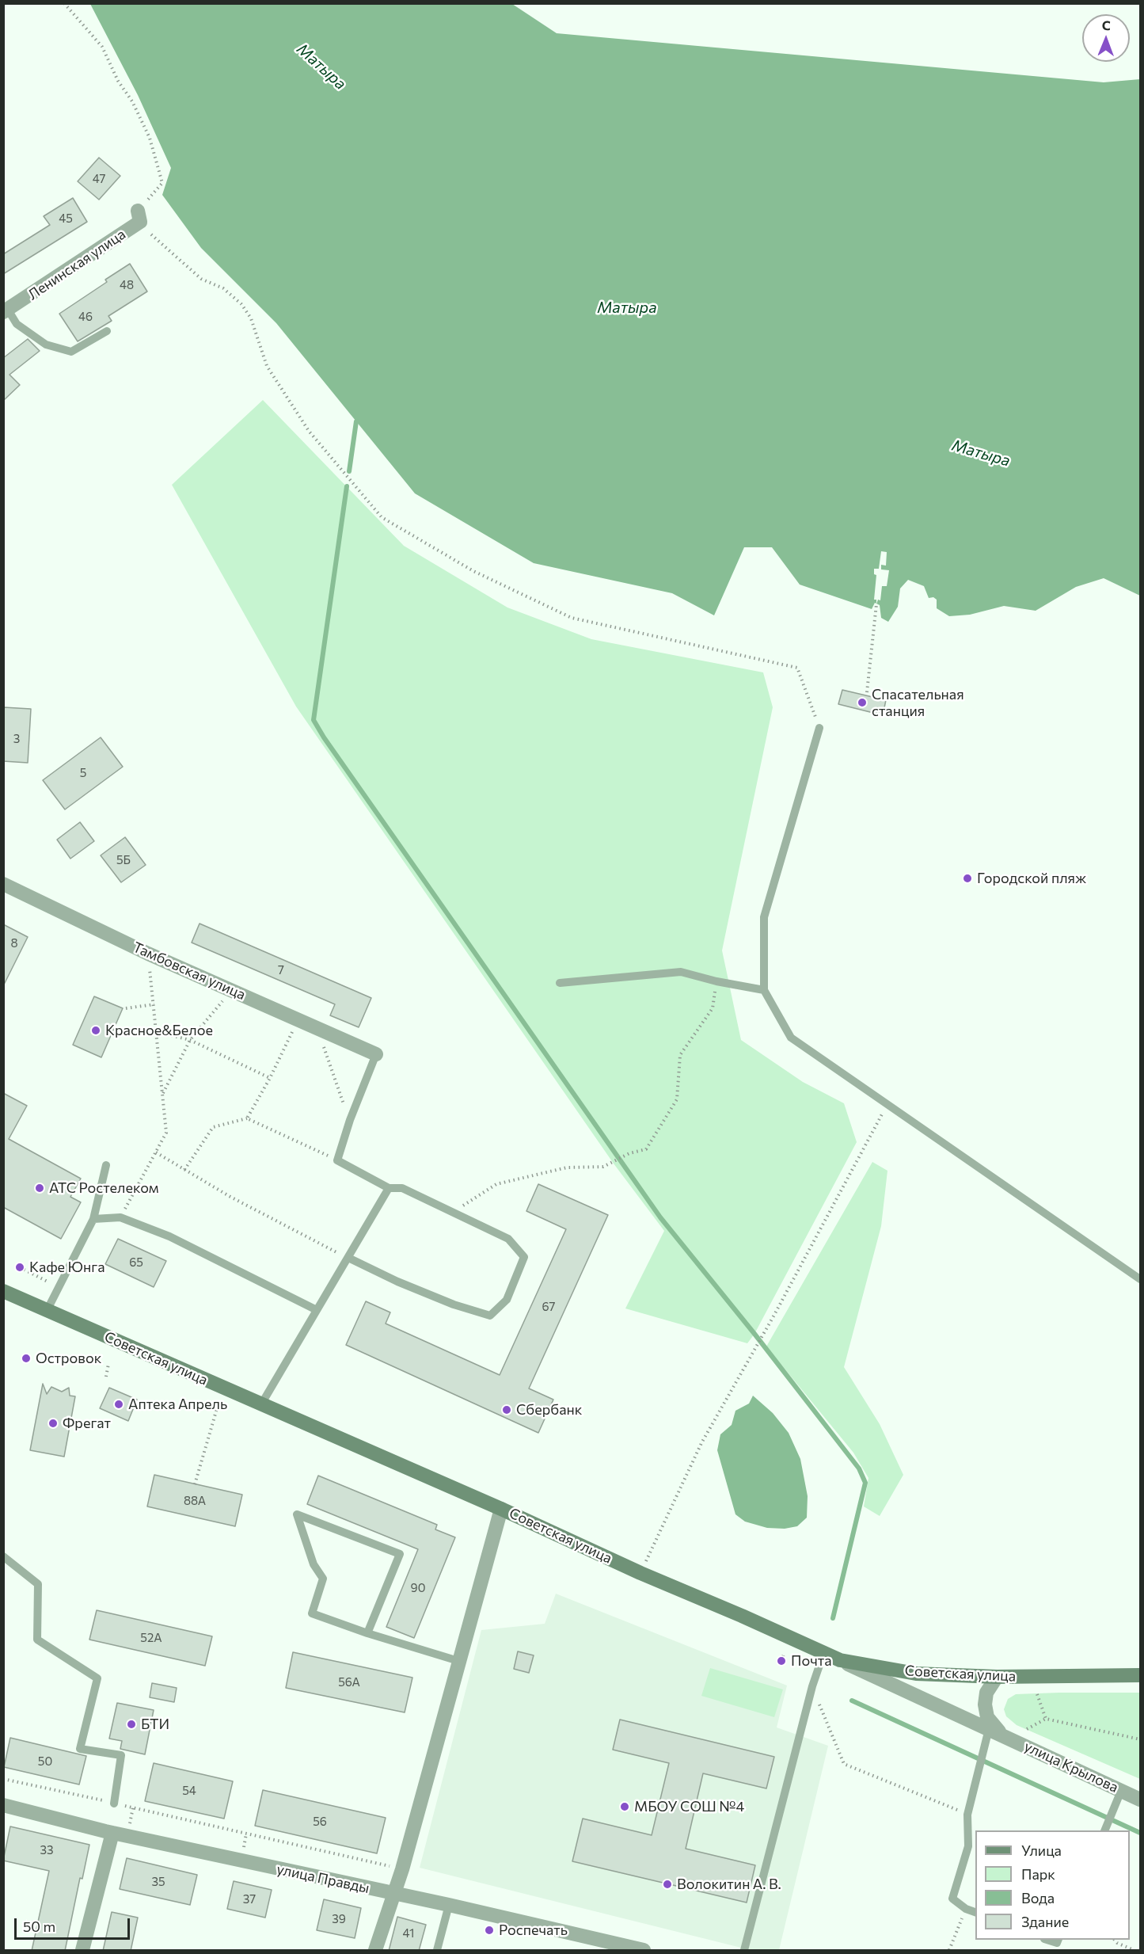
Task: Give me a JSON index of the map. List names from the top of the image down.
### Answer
{
  "streets": {
    "main road": ["Советская улица"],
    "street": [
      "Ленинская улица",
      "Тамбовская улица",
      "улица Крылова",
      "улица Правды"
    ]
  },
  "crossings": [
    ["Советская улица", "улица Крылова"]
  ],
  "water": ["Матыра"],
  "places": [
    "Спасательная станция",
    "Городской пляж",
    "Красное&Белое",
    "АТС Ростелеком",
    "Кафе Юнга",
    "Островок",
    "Аптека Апрель",
    "Сбербанк",
    "Фрегат",
    "Почта",
    "БТИ",
    "МБОУ СОШ №4",
    "Волокитин А. В.",
    "Роспечать"
  ],
  "house_numbers": [
    "47",
    "45",
    "48",
    "46",
    "3",
    "5",
    "5Б",
    "8",
    "7",
    "65",
    "67",
    "88А",
    "90",
    "52А",
    "56А",
    "50",
    "54",
    "56",
    "33",
    "35",
    "37",
    "39",
    "41"
  ],
  "legend": [
    "Улица",
    "Парк",
    "Вода",
    "Здание"
  ],
  "scale_bar": "50 m",
  "north": "top"
}
